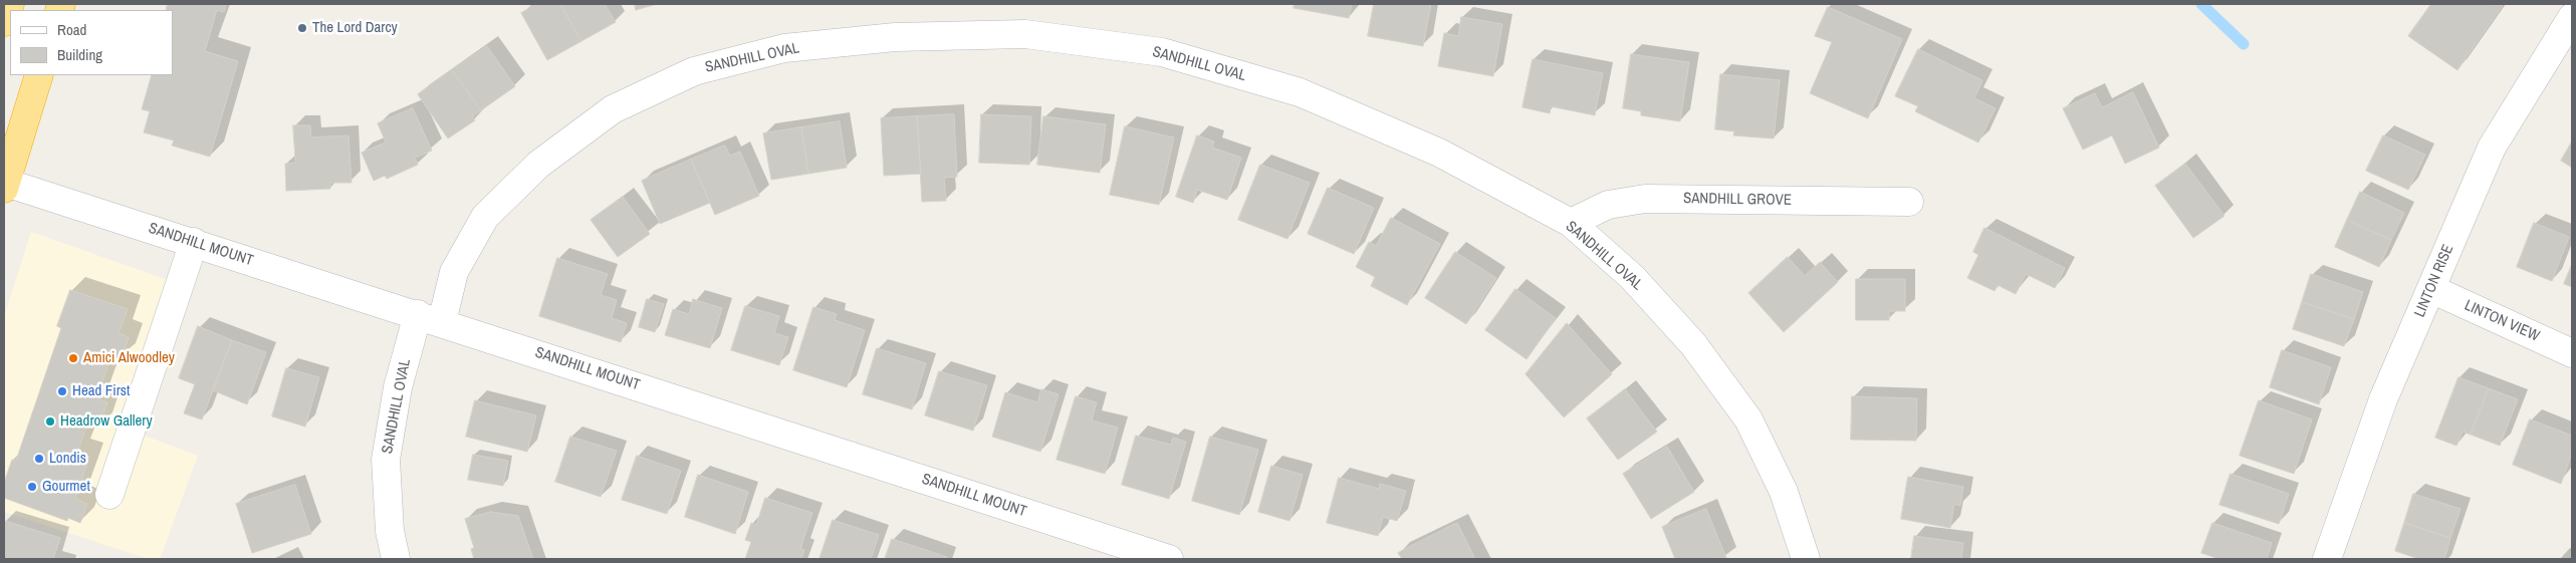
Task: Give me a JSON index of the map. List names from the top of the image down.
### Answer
{
  "streets": {
    "street": [
      "SANDHILL OVAL",
      "SANDHILL GROVE",
      "SANDHILL MOUNT",
      "LINTON RISE",
      "LINTON VIEW"
    ]
  },
  "crossings": [
    ["SANDHILL OVAL", "SANDHILL GROVE"],
    ["SANDHILL OVAL", "SANDHILL MOUNT"],
    ["LINTON RISE", "LINTON VIEW"]
  ],
  "places": [
    "The Lord Darcy",
    "Amici Alwoodley",
    "Head First",
    "Headrow Gallery",
    "Londis",
    "Gourmet"
  ],
  "legend": ["Road", "Building"]
}
